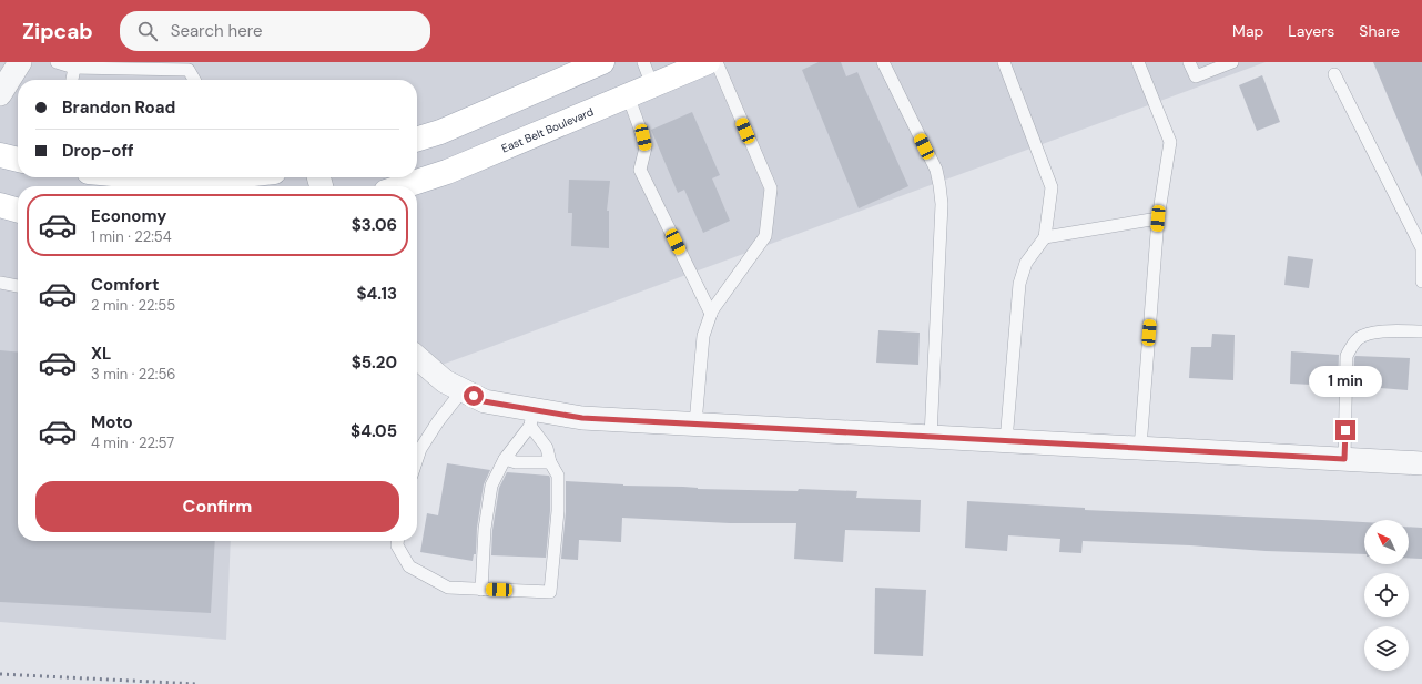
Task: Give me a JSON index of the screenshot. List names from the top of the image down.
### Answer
{
  "streets": {
    "main road": ["East Belt Boulevard"]
  },
  "north": "top left",
  "page": {
    "header": "Zipcab",
    "search": "Search here",
    "nav": ["Map", "Layers", "Share"],
    "banner": ["Brandon Road", "Drop-off"],
    "list": [
      {
        "name": "Economy",
        "note": "1 min · 22:54",
        "value": "$3.06"
      },
      {
        "name": "Comfort",
        "note": "2 min · 22:55",
        "value": "$4.13"
      },
      {
        "name": "XL",
        "note": "3 min · 22:56",
        "value": "$5.20"
      },
      {
        "name": "Moto",
        "note": "4 min · 22:57",
        "value": "$4.05"
      }
    ],
    "bubble": "1 min",
    "buttons": "Confirm"
  }
}
